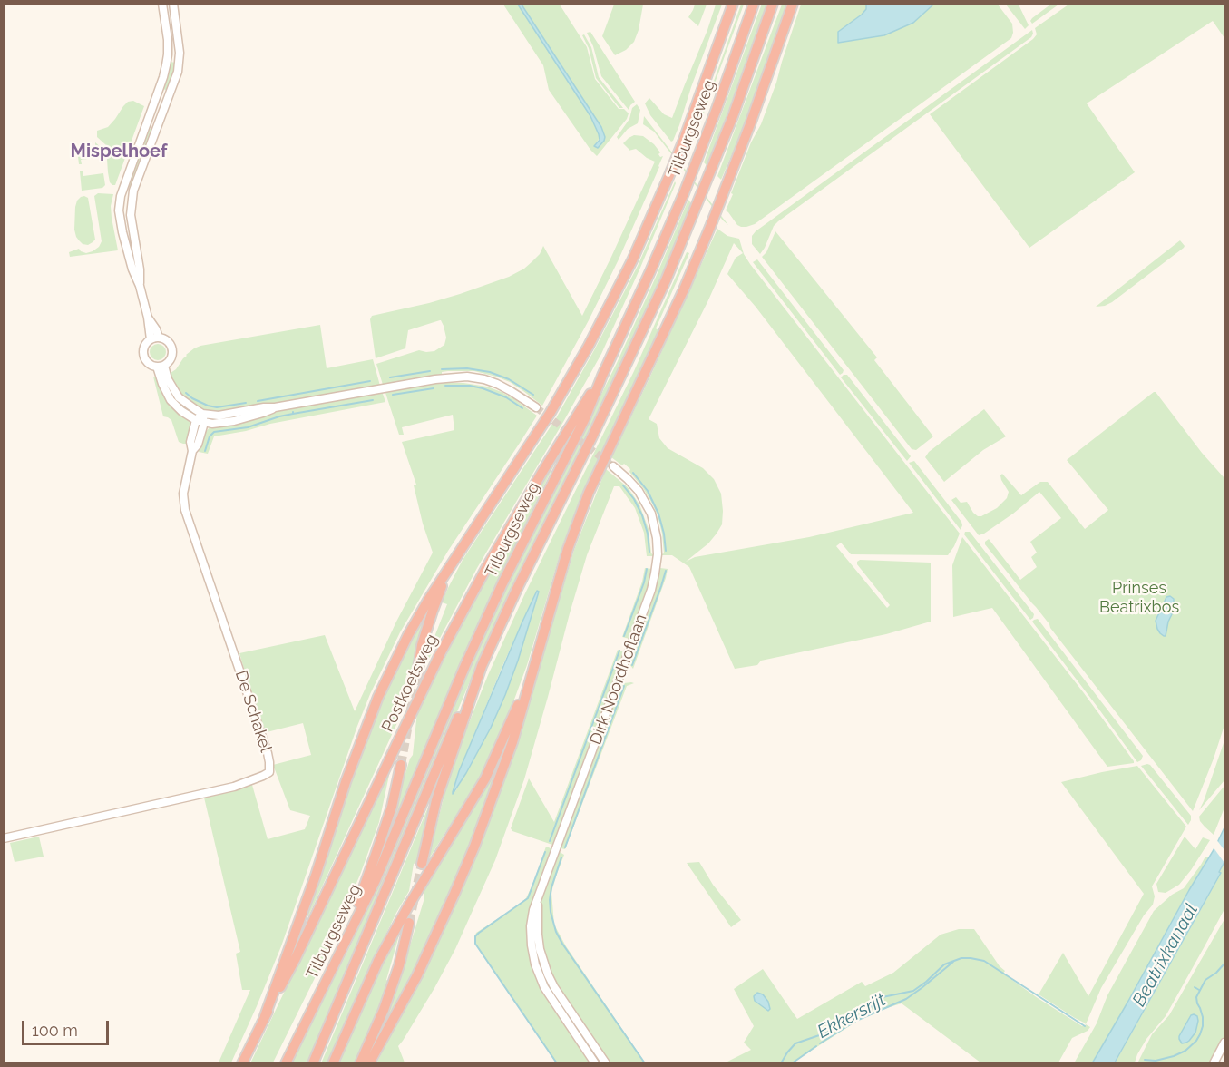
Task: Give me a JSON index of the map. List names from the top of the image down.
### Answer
{
  "streets": {
    "highway": ["Tilburgseweg", "Postkoetsweg"],
    "street": ["Dirk Noordhoflaan", "De Schakel"]
  },
  "crossings": [
    ["Tilburgseweg", "Postkoetsweg"]
  ],
  "districts": ["Mispelhoef"],
  "water": ["Beatrixkanaal", "Ekkersrijt"],
  "parks": ["Prinses Beatrixbos"],
  "scale_bar": "100 m"
}
